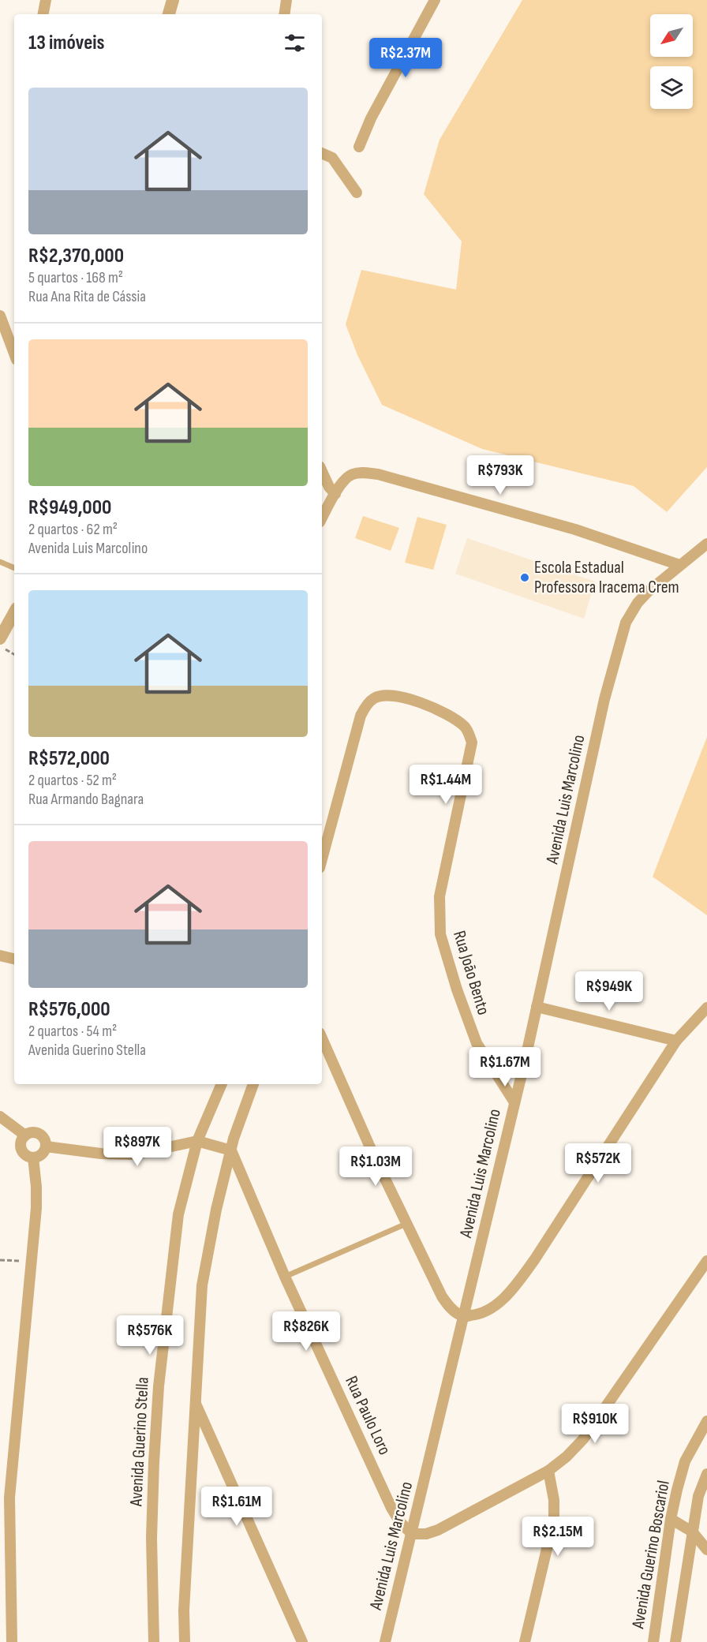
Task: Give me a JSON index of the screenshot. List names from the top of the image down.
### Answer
{
  "streets": {
    "street": [
      "Avenida Luis Marcolino",
      "Rua João Bento",
      "Rua Paulo Loro",
      "Avenida Guerino Stella",
      "Avenida Guerino Boscariol"
    ]
  },
  "crossings": [
    ["Avenida Luis Marcolino", "Rua João Bento"],
    ["Avenida Luis Marcolino", "Rua Paulo Loro"]
  ],
  "places": ["Escola Estadual Professora Iracema Crem"],
  "north": "bottom left",
  "page": {
    "heading": "13 imóveis",
    "price": [
      "R$2.37M",
      "R$793K",
      "R$1.44M",
      "R$949K",
      "R$1.67M",
      "R$897K",
      "R$572K",
      "R$1.03M",
      "R$826K",
      "R$576K",
      "R$910K",
      "R$1.61M",
      "R$2.15M"
    ],
    "list": [
      {
        "name": "R$2,370,000",
        "note": "5 quartos · 168 m² · Rua Ana Rita de Cássia"
      },
      {
        "name": "R$949,000",
        "note": "2 quartos · 62 m² · Avenida Luis Marcolino"
      },
      {
        "name": "R$572,000",
        "note": "2 quartos · 52 m² · Rua Armando Bagnara"
      },
      {
        "name": "R$576,000",
        "note": "2 quartos · 54 m² · Avenida Guerino Stella"
      }
    ]
  }
}
